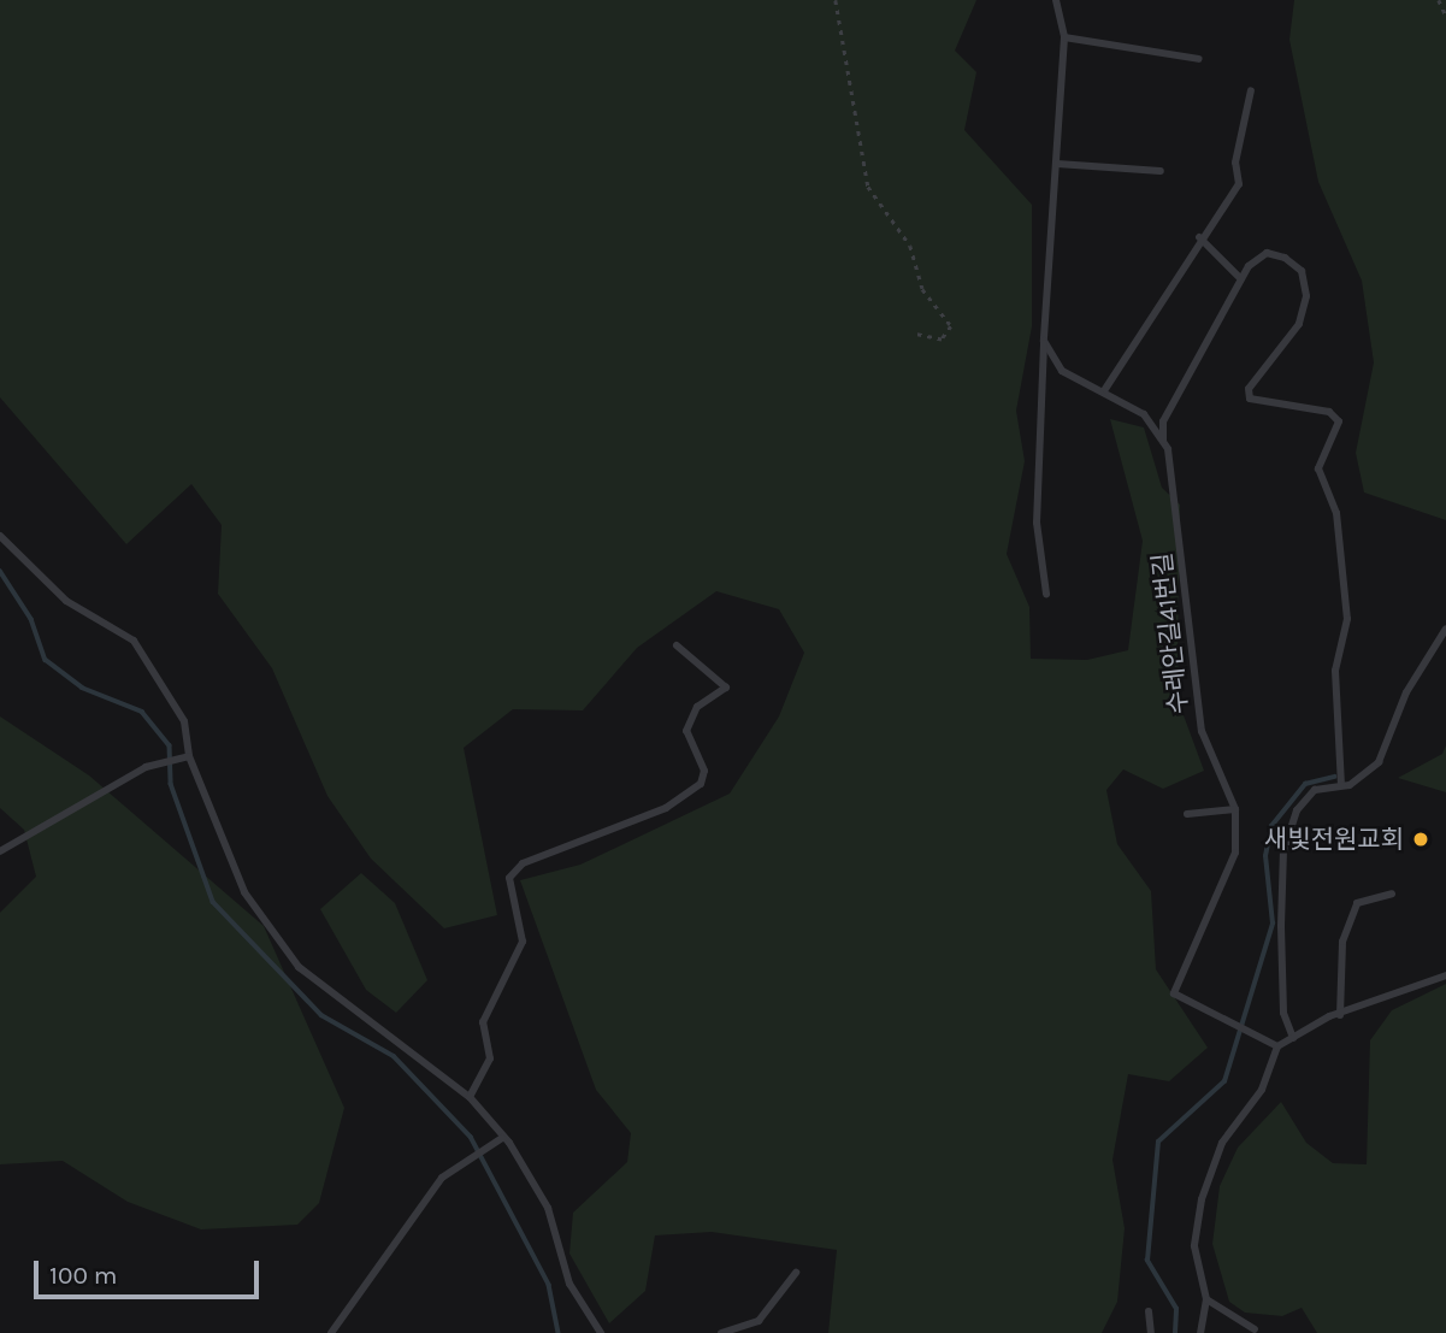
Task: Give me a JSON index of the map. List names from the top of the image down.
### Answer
{
  "streets": {
    "lane": ["수레안길41번길"]
  },
  "places": ["새빛전원교회"],
  "scale_bar": "100 m"
}
